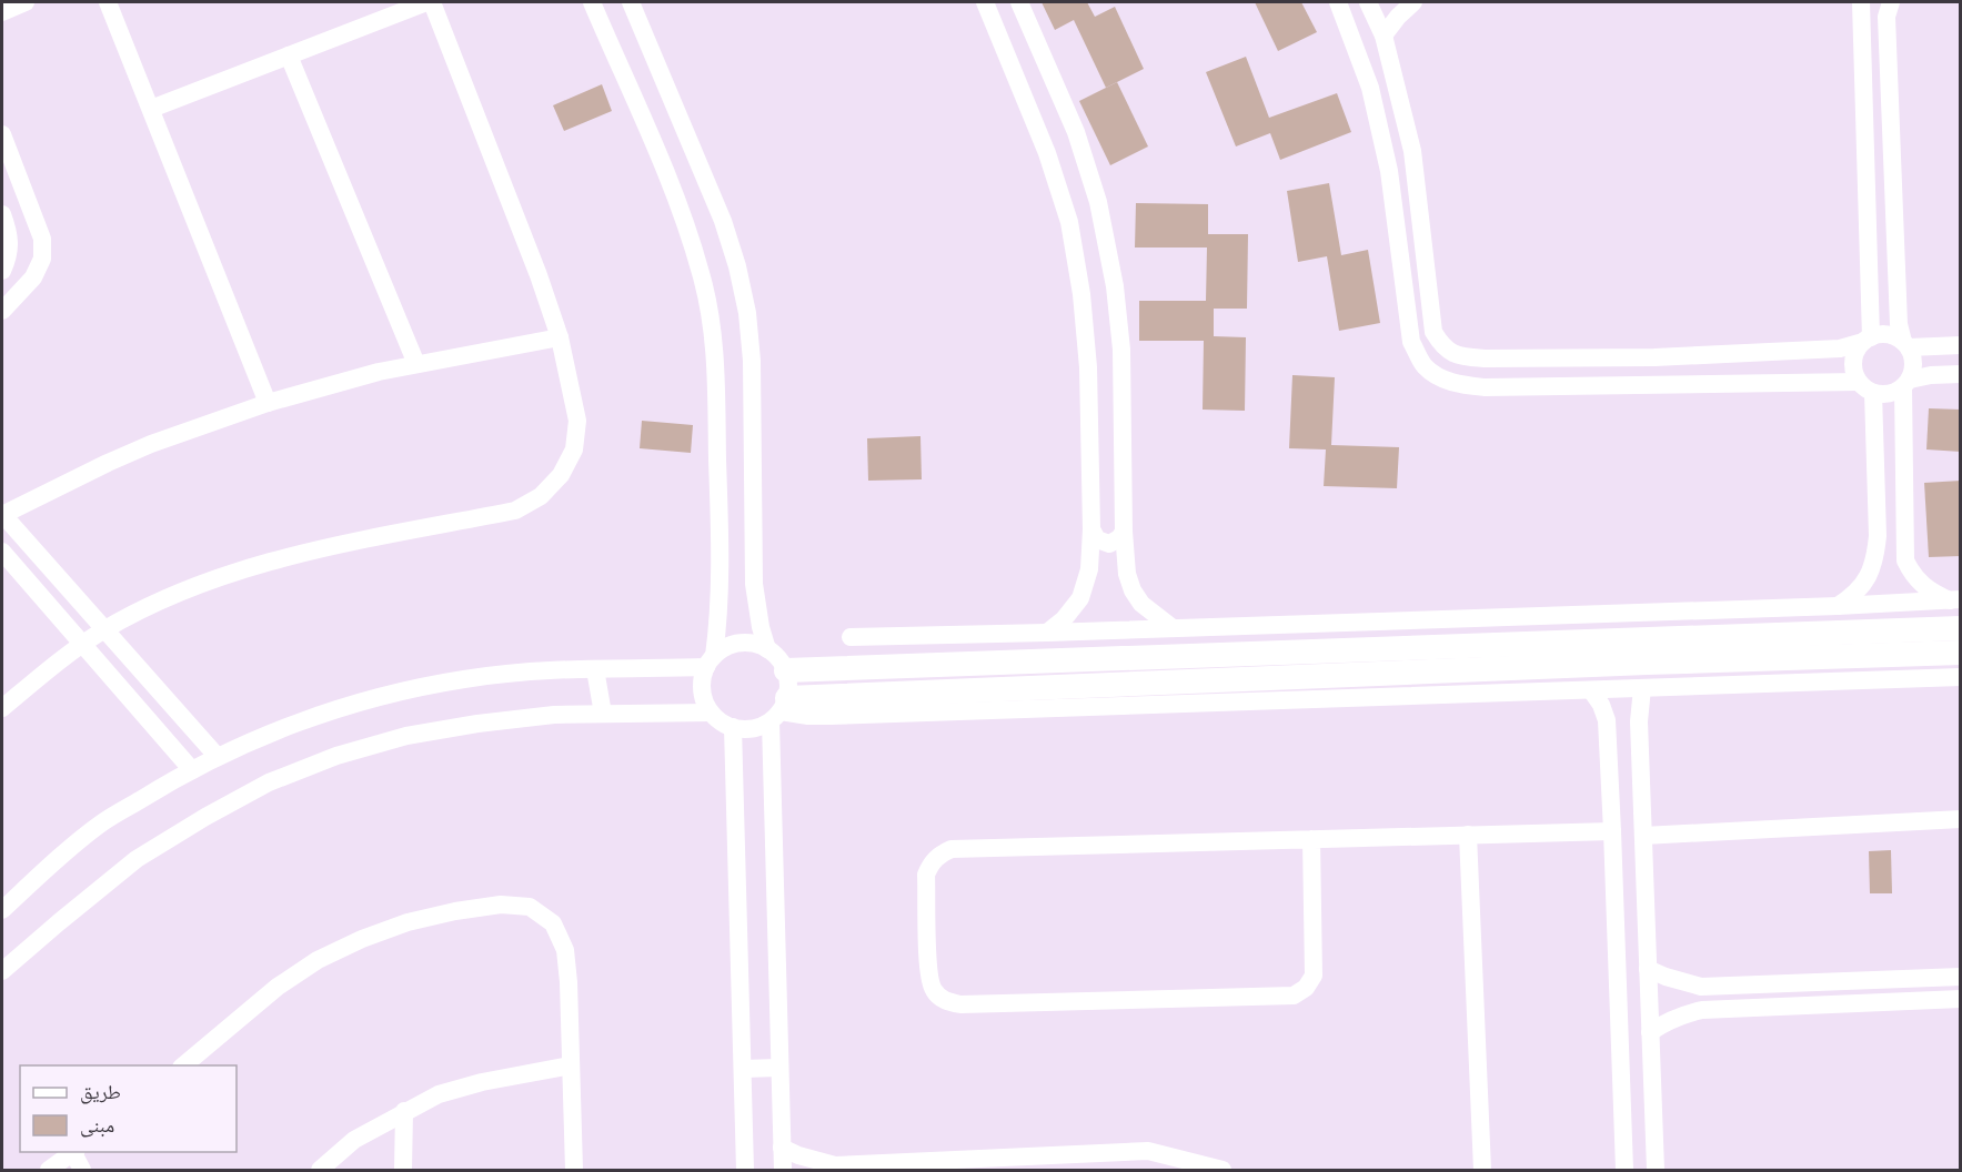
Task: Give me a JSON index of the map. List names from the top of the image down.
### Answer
{
  "legend": ["طريق", "مبنى"]
}
